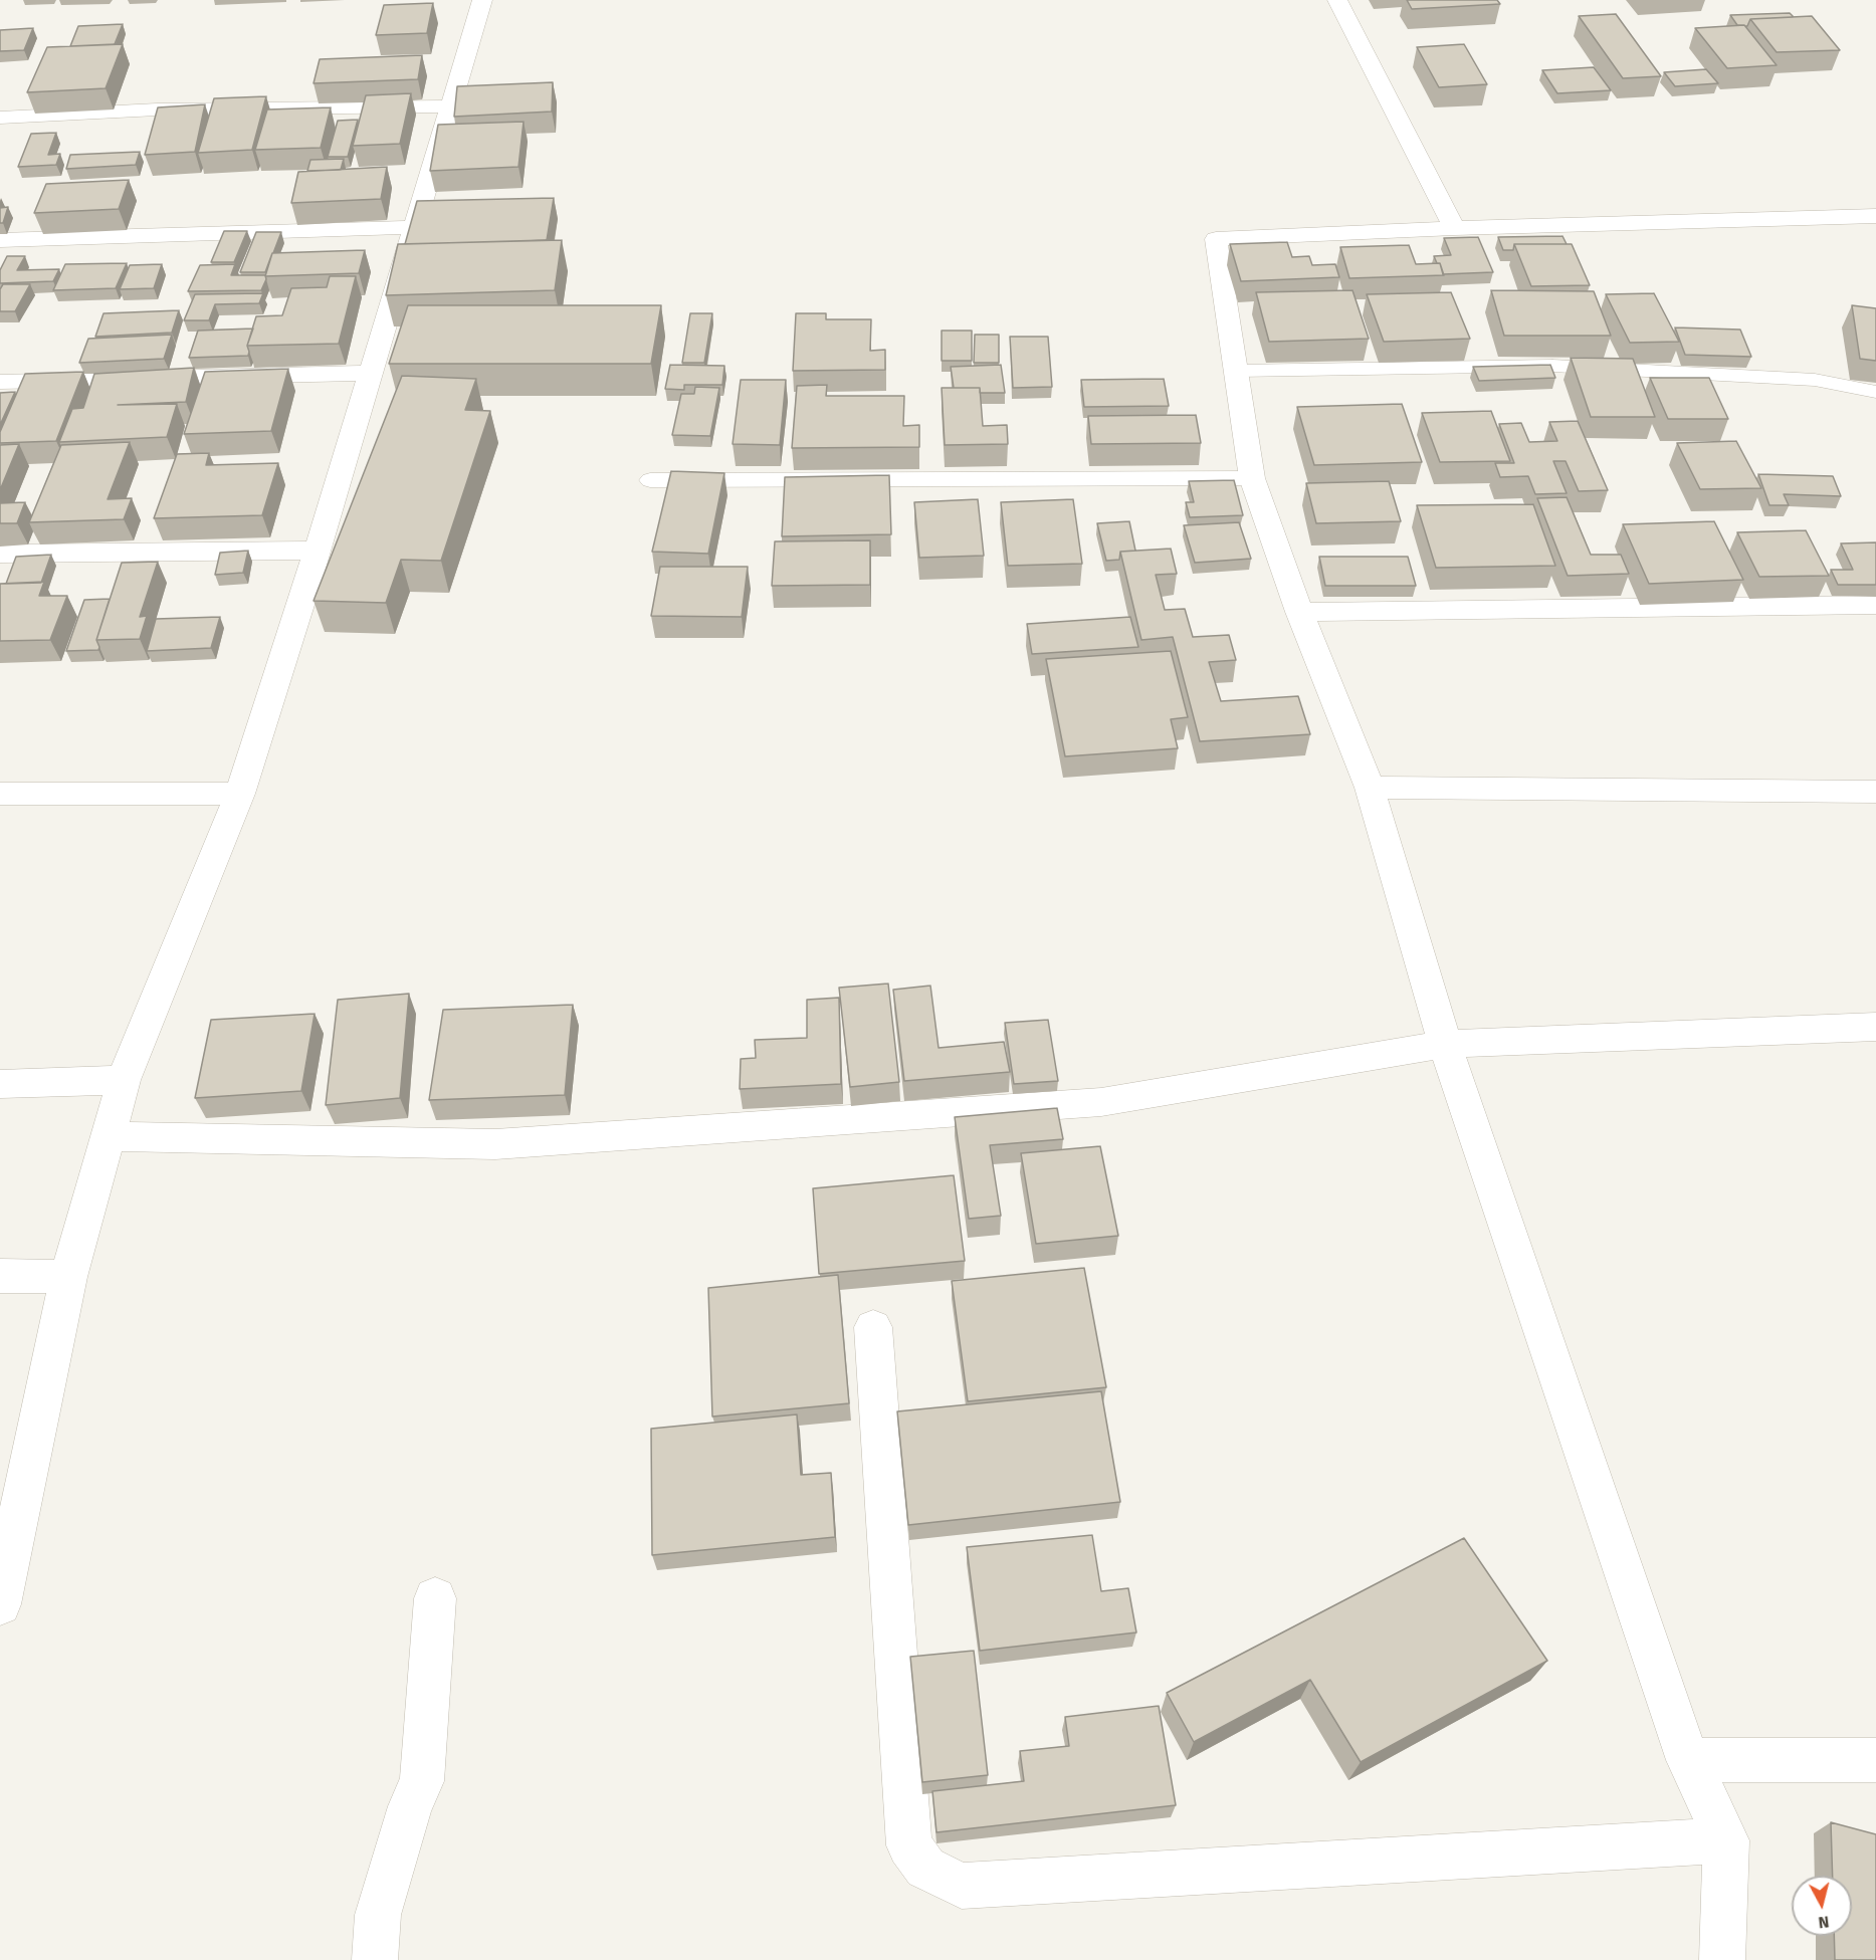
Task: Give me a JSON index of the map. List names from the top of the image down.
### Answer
{
  "north": "bottom"
}
